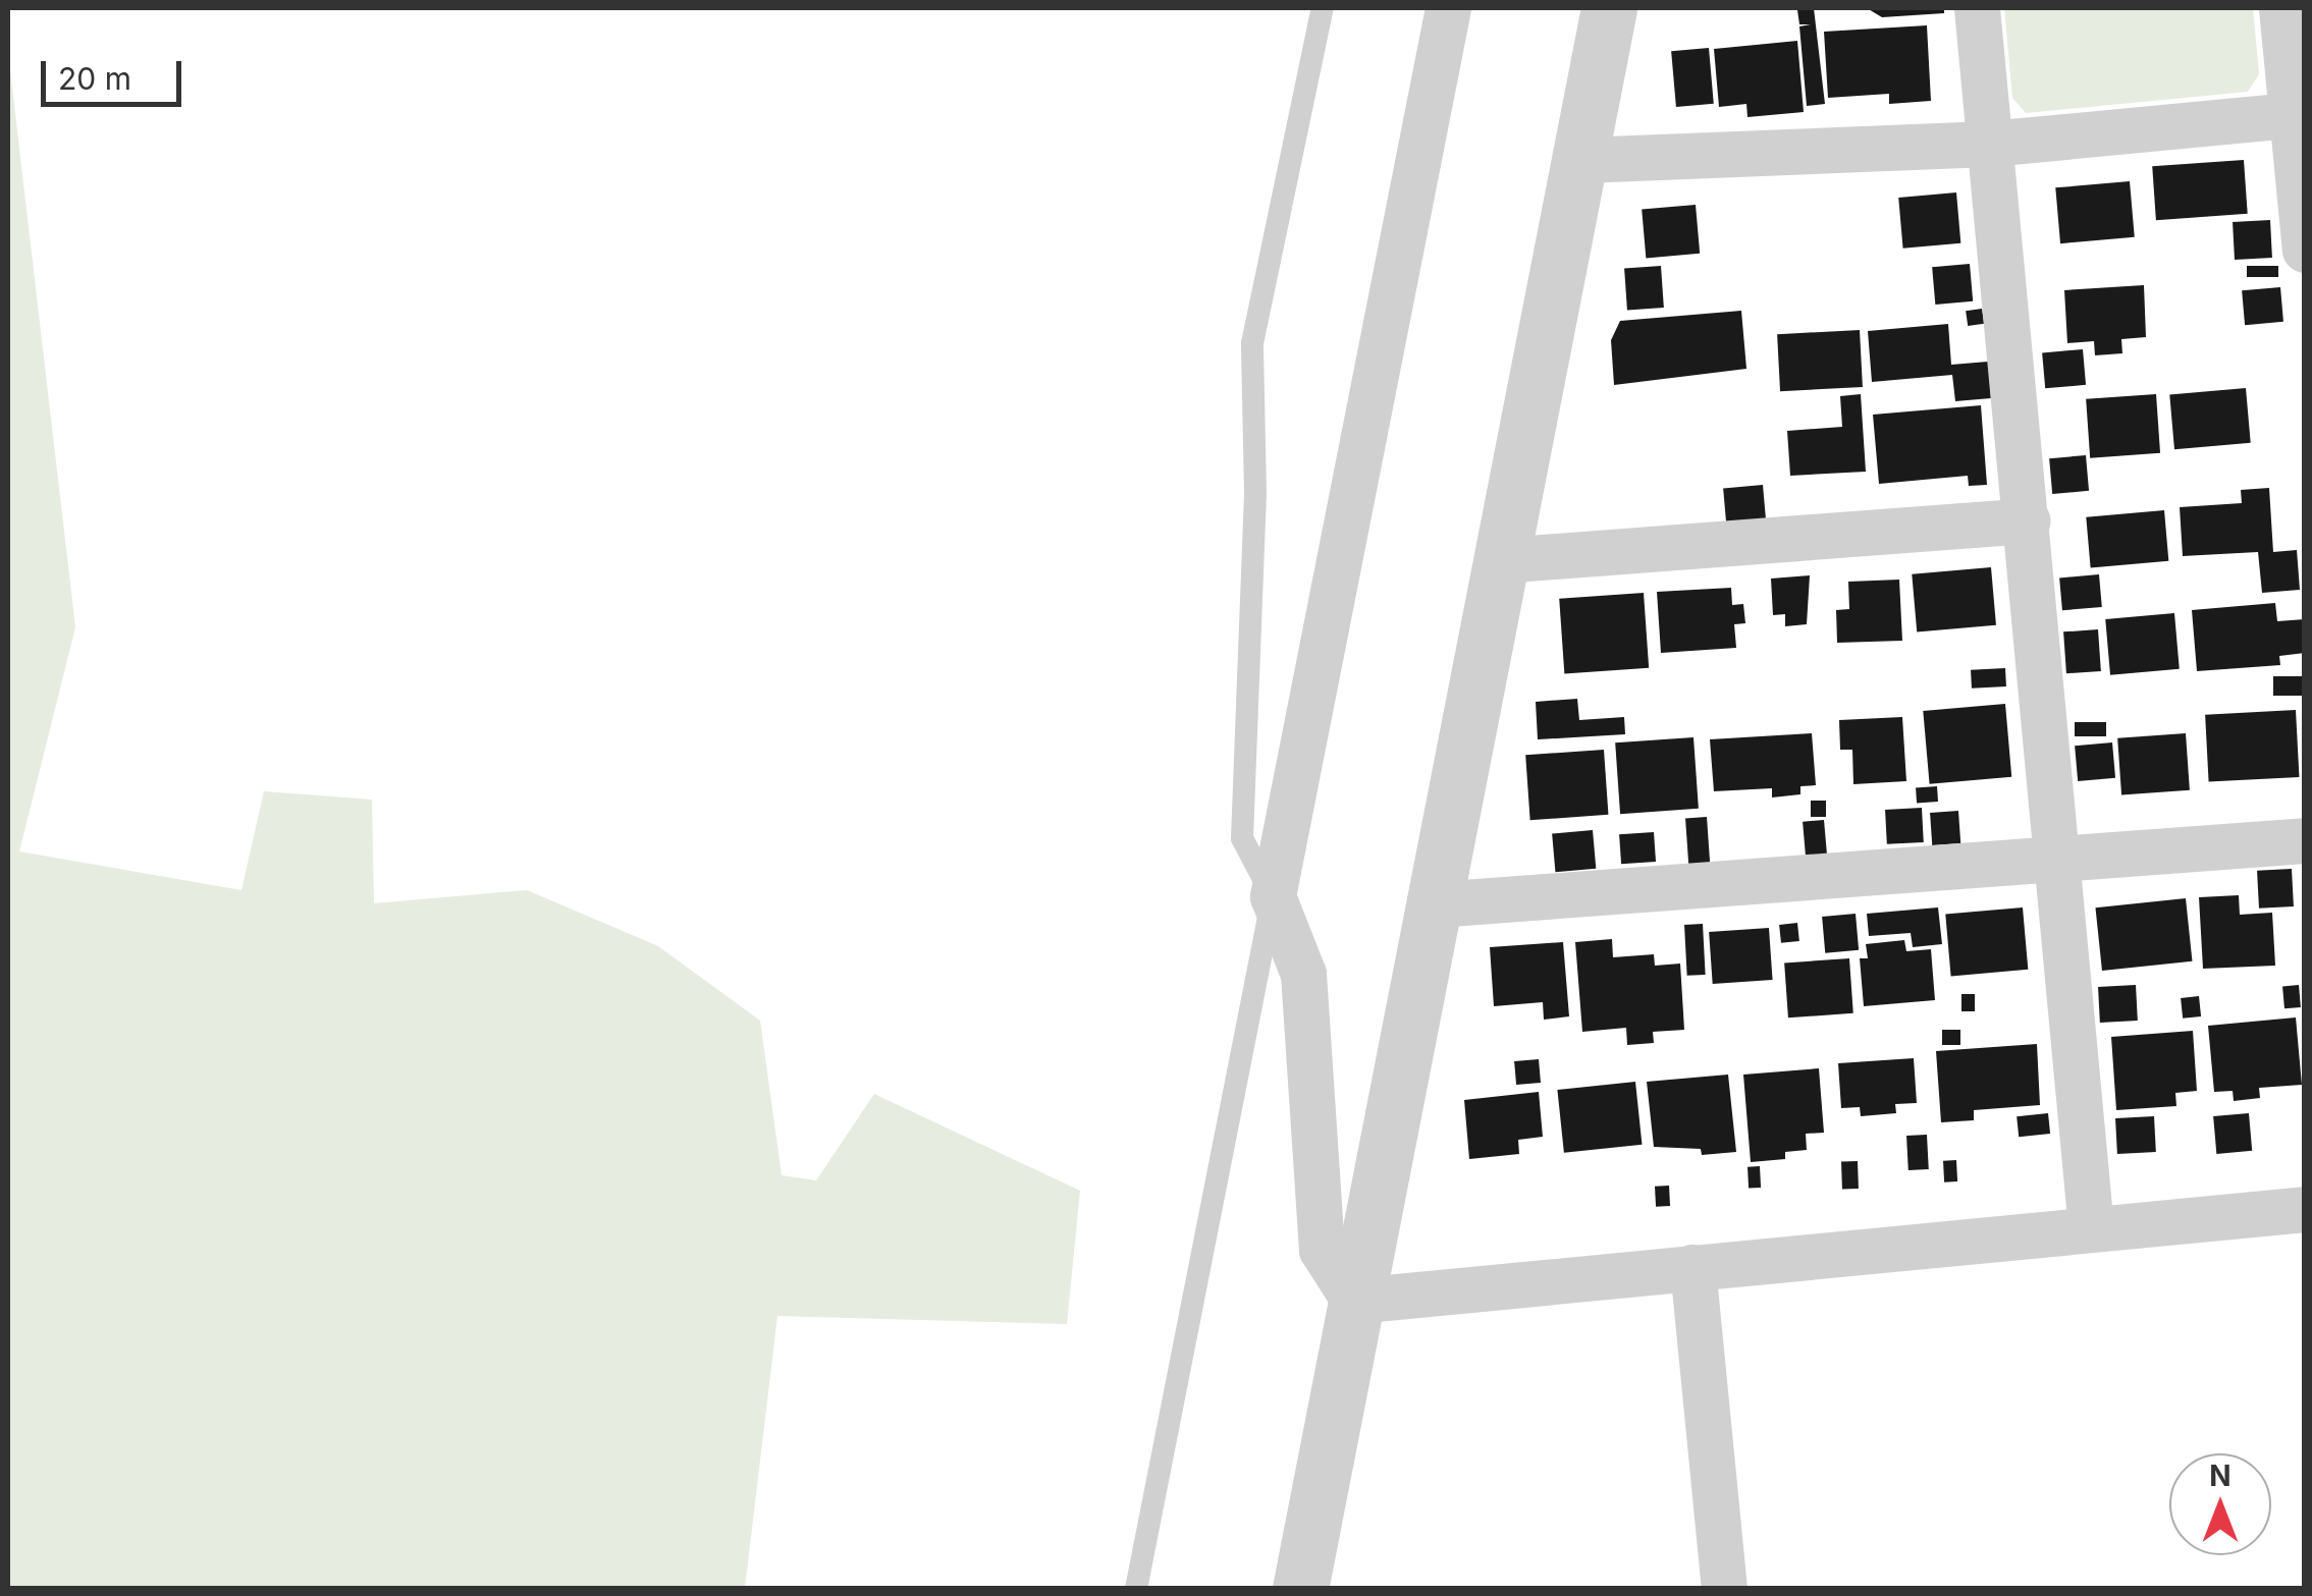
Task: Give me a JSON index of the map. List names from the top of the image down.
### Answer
{
  "scale_bar": "20 m",
  "north": "top"
}
